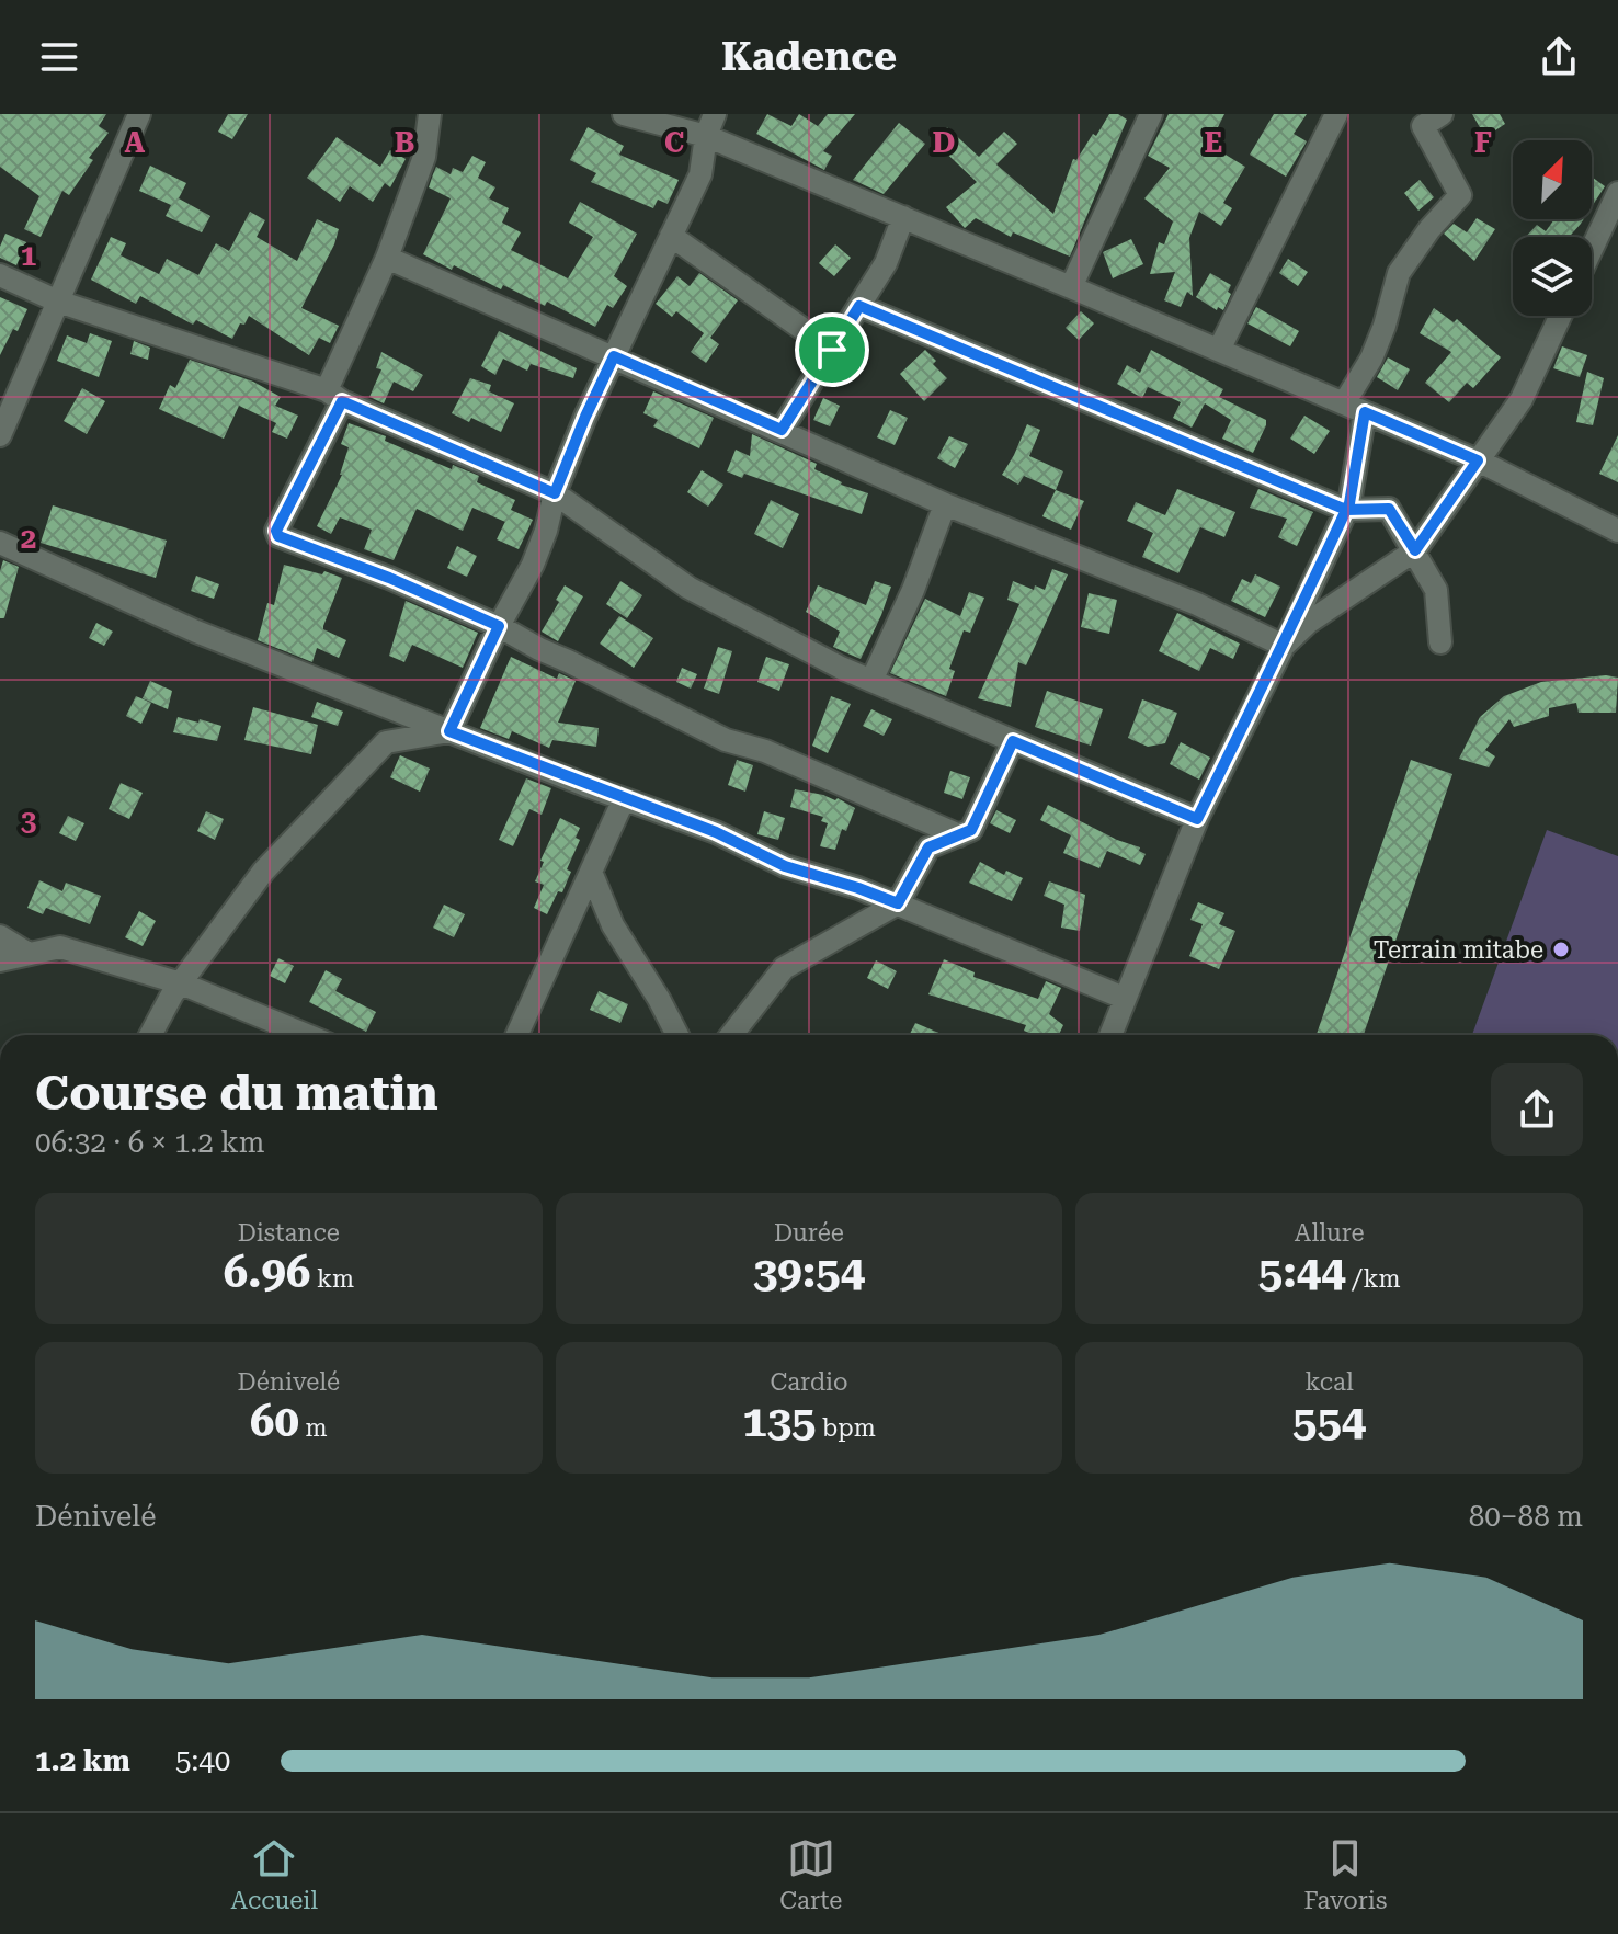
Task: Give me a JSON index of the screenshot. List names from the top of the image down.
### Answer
{
  "places": ["Terrain mitabe"],
  "north": "top right",
  "page": {
    "header": "Kadence",
    "heading": ["Course du matin", "06:32 · 6 × 1.2 km"],
    "stats": [
      ["Distance", "6.96 km"],
      ["Durée", "39:54"],
      ["Allure", "5:44 /km"],
      ["Dénivelé", "60 m"],
      ["Cardio", "135 bpm"],
      ["kcal", "554"]
    ],
    "chart": ["Dénivelé", "80–88 m"],
    "list": [
      {
        "name": "1.2 km",
        "note": "5:40"
      }
    ],
    "tabs": ["Accueil", "Carte", "Favoris"]
  },
  "grid": {
    "columns": [
      "A",
      "B",
      "C",
      "D",
      "E",
      "F"
    ],
    "rows": ["1", "2", "3"]
  }
}
